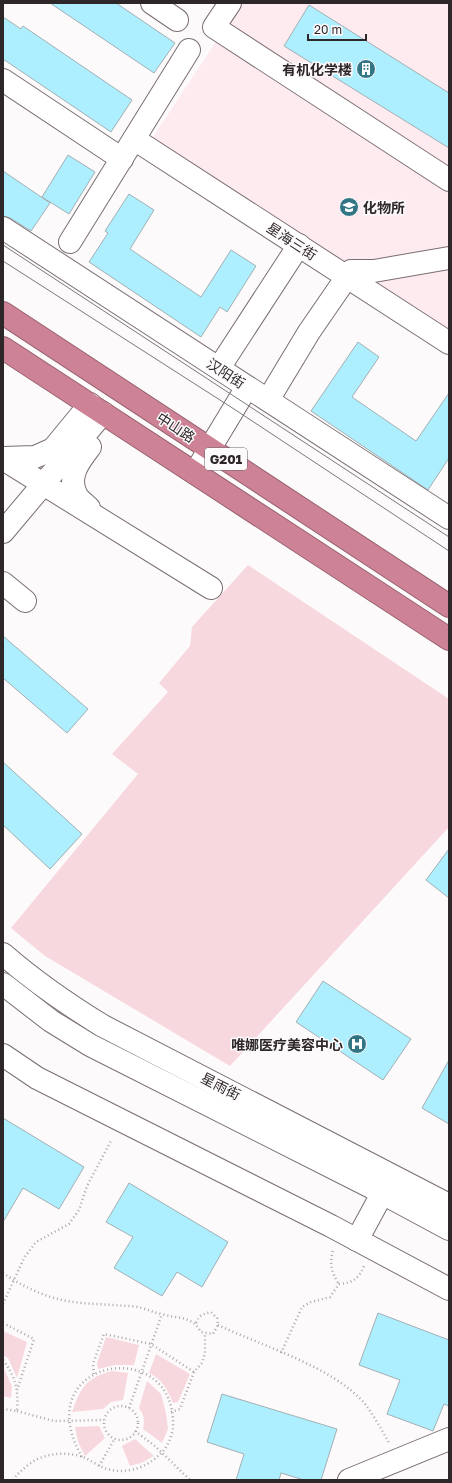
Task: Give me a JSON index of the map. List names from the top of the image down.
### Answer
{
  "streets": {
    "highway": ["中山路", "G201"],
    "street": ["星海三街", "汉阳街", "星雨街"]
  },
  "places": {
    "building": ["有机化学楼"],
    "school or university": ["化物所"],
    "hospital": ["唯娜医疗美容中心"]
  },
  "scale_bar": "20 m"
}
